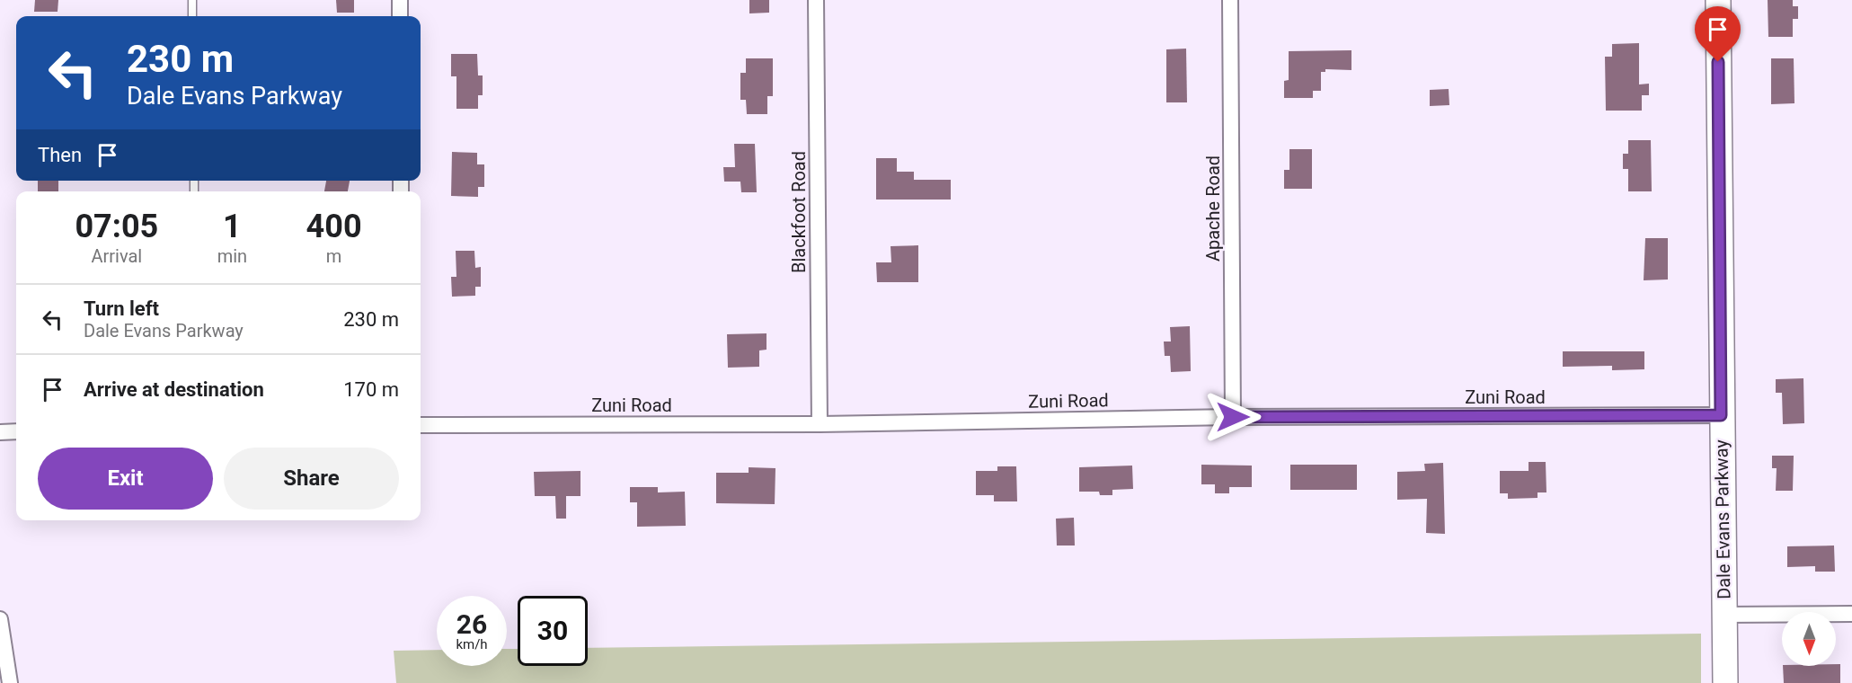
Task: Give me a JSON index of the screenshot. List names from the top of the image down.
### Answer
{
  "streets": {
    "main road": ["Dale Evans Parkway"],
    "street": ["Apache Road", "Blackfoot Road", "Zuni Road"]
  },
  "crossings": [
    ["Apache Road", "Zuni Road"],
    ["Blackfoot Road", "Zuni Road"],
    ["Zuni Road", "Dale Evans Parkway"]
  ],
  "north": "bottom",
  "page": {
    "turn": ["230 m", "Dale Evans Parkway"],
    "then": "Then",
    "eta": [
      "07:05",
      "Arrival",
      "1",
      "min",
      "400",
      "m"
    ],
    "list": [
      {
        "name": "Turn left",
        "note": "Dale Evans Parkway",
        "value": "230 m"
      },
      {
        "name": "Arrive at destination",
        "value": "170 m"
      }
    ],
    "buttons": ["Exit", "Share"],
    "speed": "26 km/h",
    "limit": "30"
  }
}
